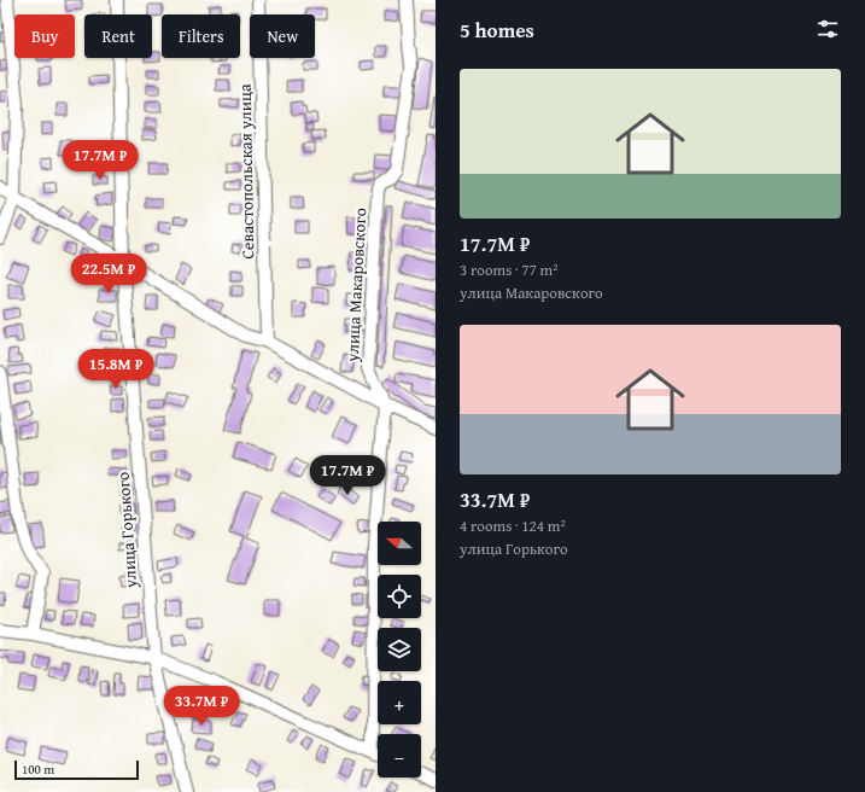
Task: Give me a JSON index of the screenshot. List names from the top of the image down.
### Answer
{
  "streets": {
    "street": ["Севастопольская улица", "улица Макаровского", "улица Горького"]
  },
  "scale_bar": "100 m",
  "north": "left",
  "page": {
    "heading": "5 homes",
    "chip": [
      "Buy",
      "Rent",
      "Filters",
      "New"
    ],
    "list": [
      {
        "name": "17.7M ₽",
        "note": "3 rooms · 77 m² · улица Макаровского"
      },
      {
        "name": "33.7M ₽",
        "note": "4 rooms · 124 m² · улица Горького"
      }
    ],
    "price": [
      "17.7M ₽",
      "22.5M ₽",
      "15.8M ₽",
      "17.7M ₽",
      "33.7M ₽"
    ],
    "map_buttons": ["+", "−"],
    "scale": "100 m"
  }
}
